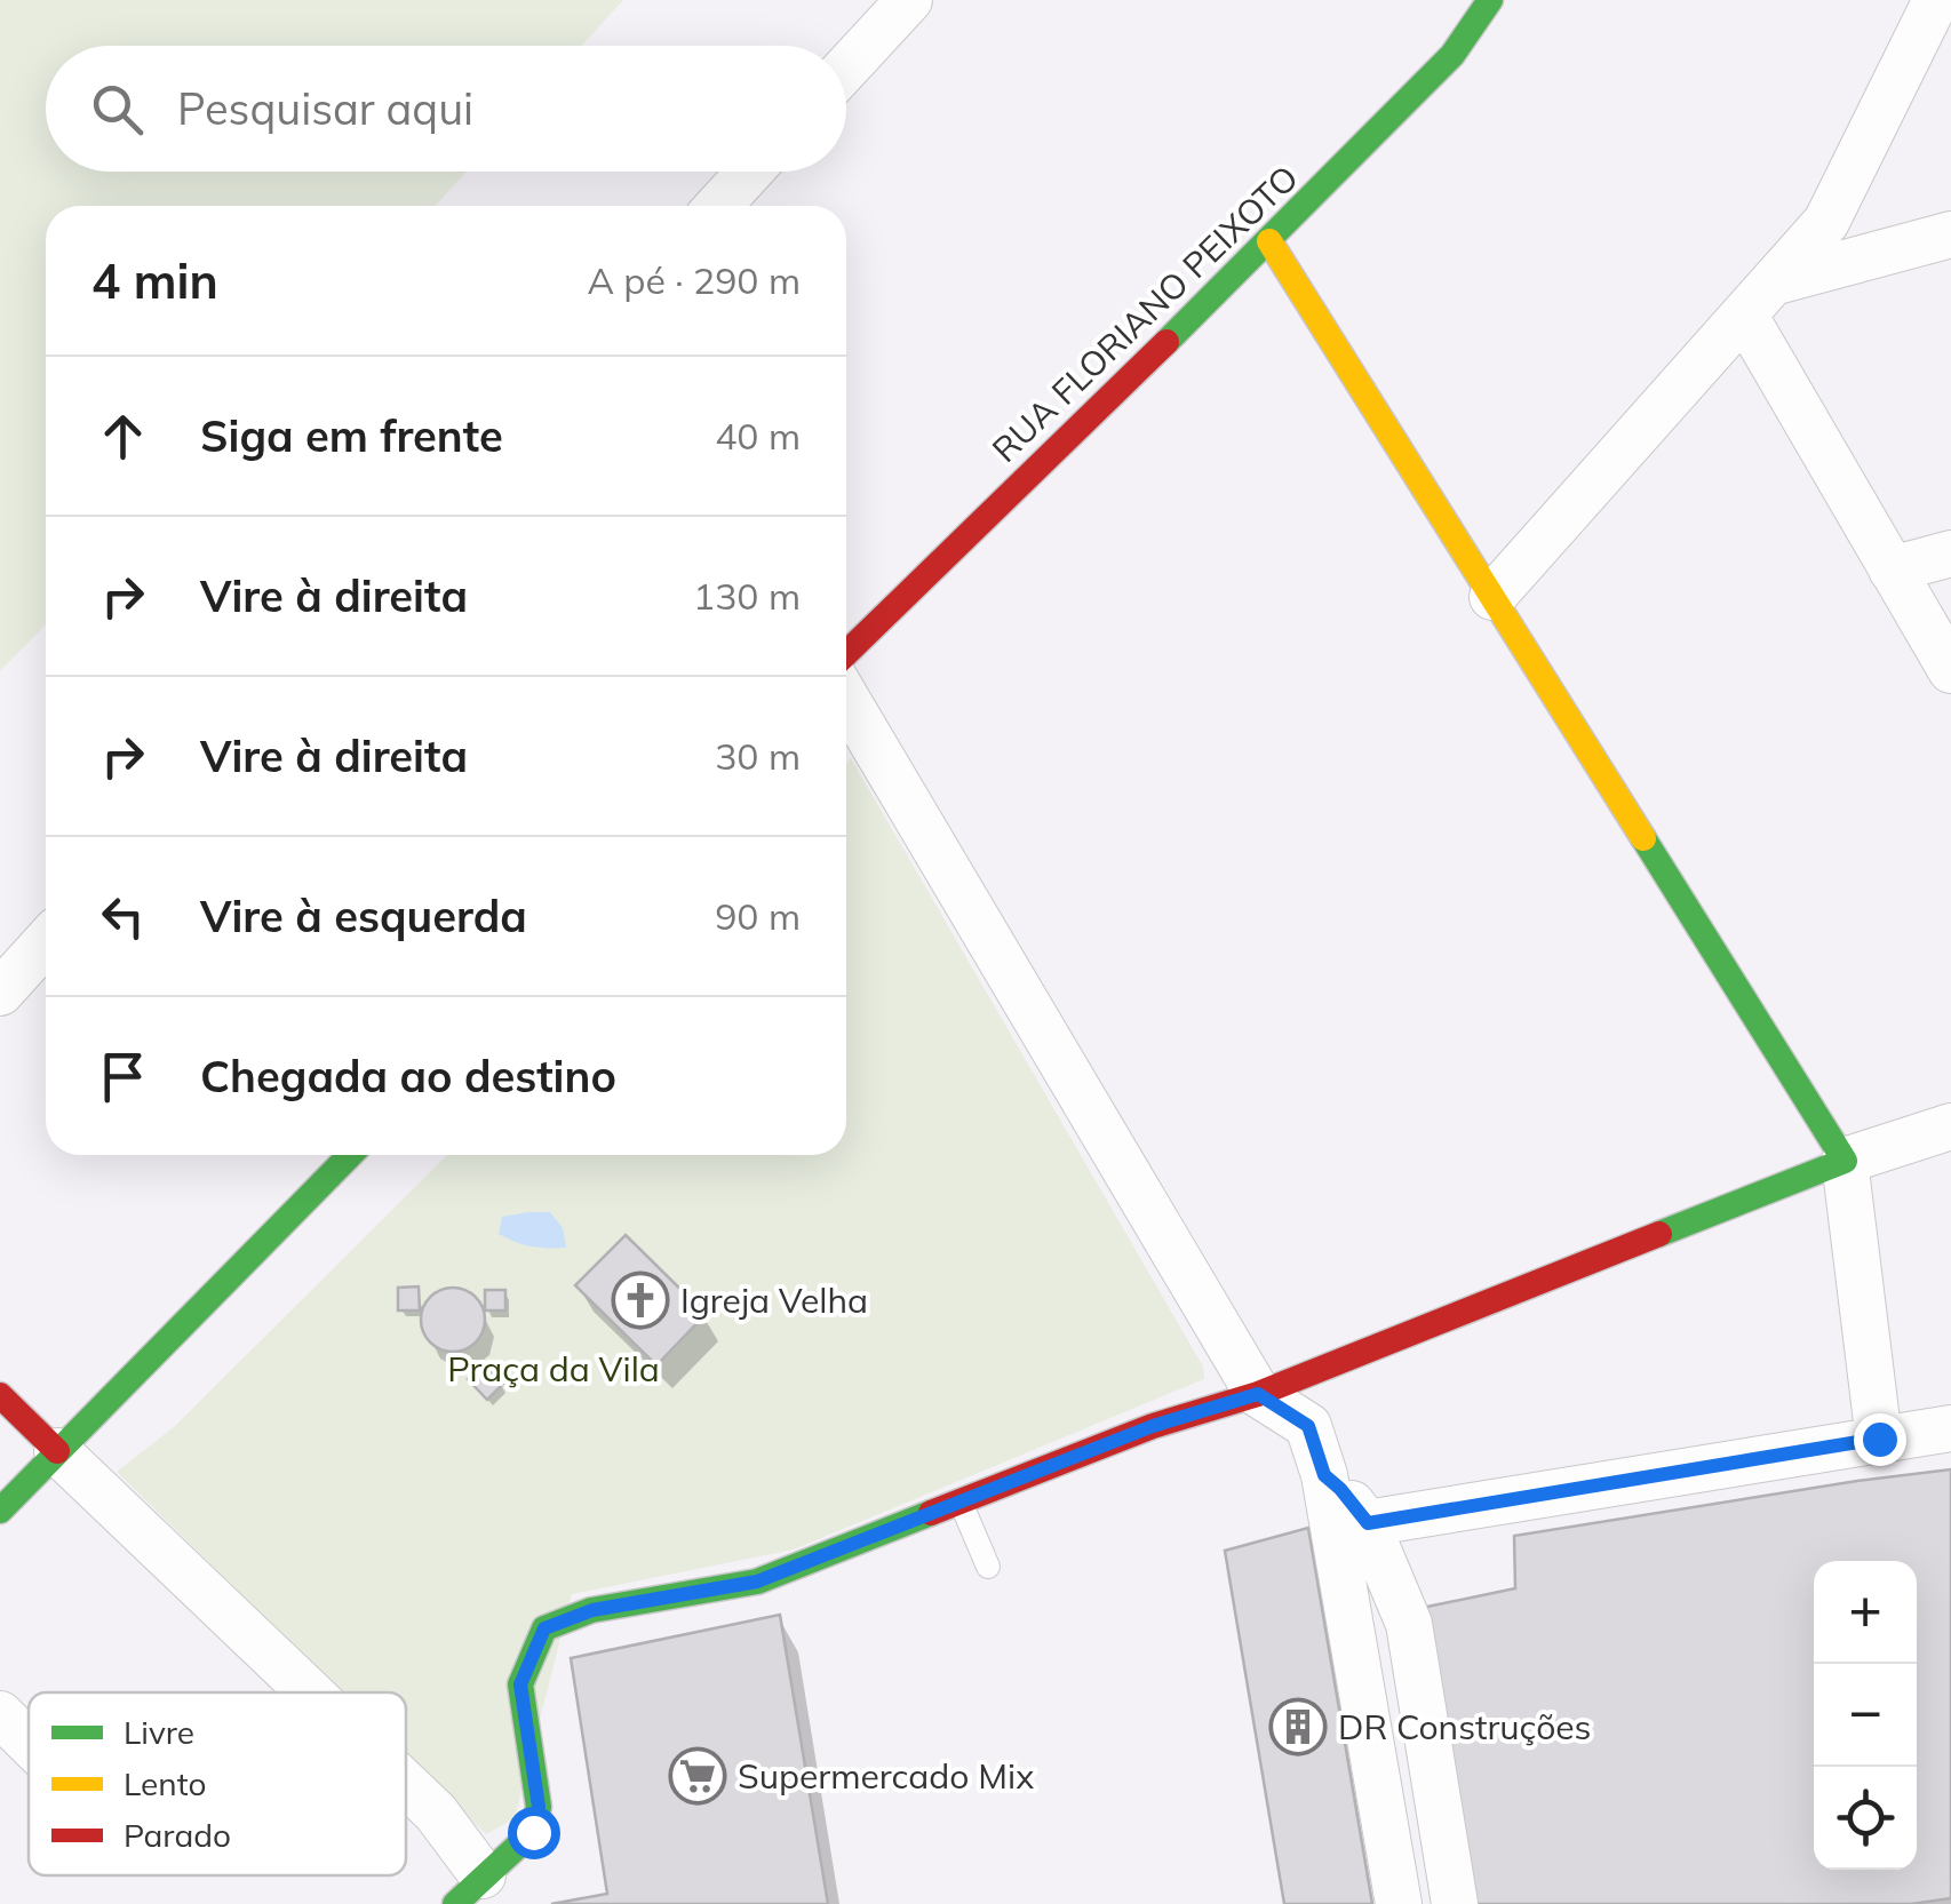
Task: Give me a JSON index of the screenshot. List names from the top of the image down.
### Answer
{
  "streets": {
    "main road": ["RUA FLORIANO PEIXOTO"]
  },
  "parks": ["Praça da Vila"],
  "places": {
    "church": ["Igreja Velha"],
    "building": ["DR Construções"],
    "supermarket": ["Supermercado Mix"]
  },
  "legend": ["Livre", "Lento", "Parado"],
  "page": {
    "search": "Pesquisar aqui",
    "heading": ["4 min", "A pé · 290 m"],
    "list": [
      ["Siga em frente", "40 m"],
      ["Vire à direita", "130 m"],
      ["Vire à direita", "30 m"],
      ["Vire à esquerda", "90 m"],
      "Chegada ao destino"
    ],
    "map_buttons": ["+", "−"]
  }
}
